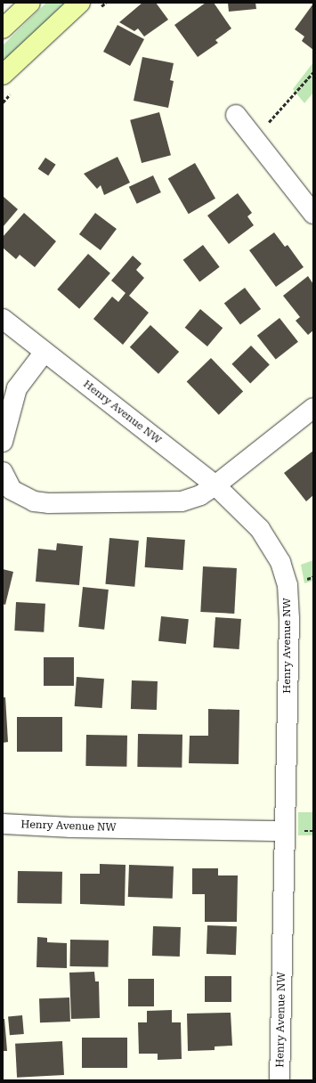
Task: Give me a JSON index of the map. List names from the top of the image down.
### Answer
{
  "streets": {
    "street": ["Henry Avenue NW"]
  }
}
